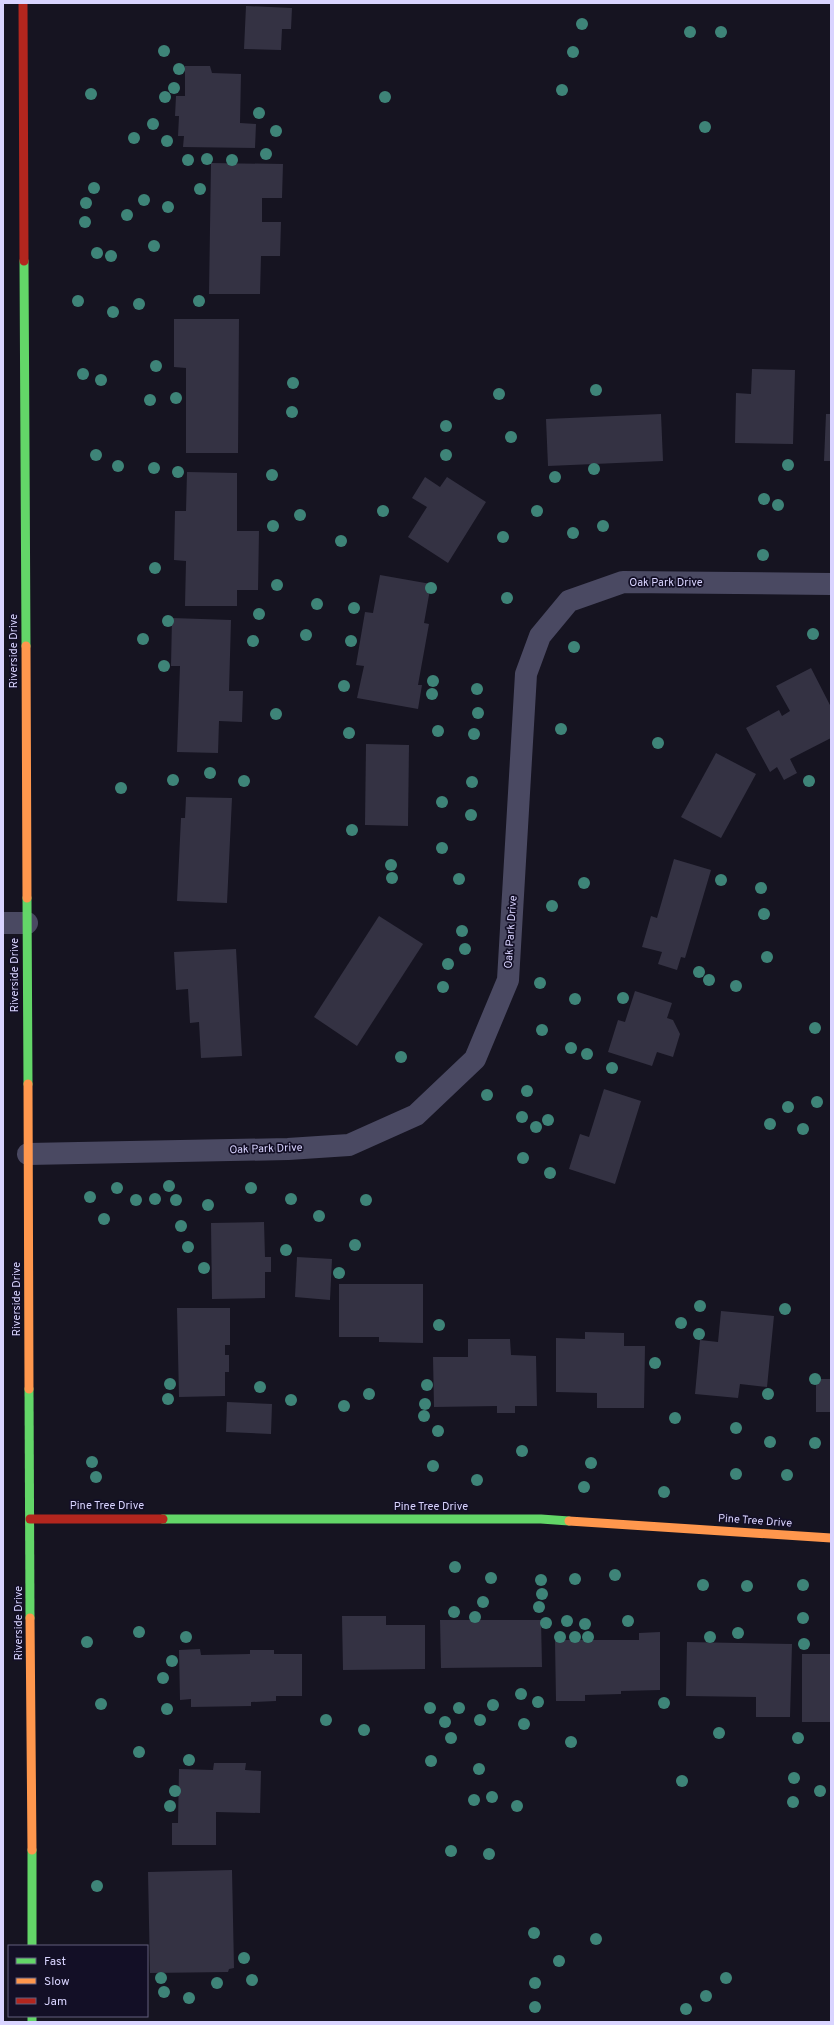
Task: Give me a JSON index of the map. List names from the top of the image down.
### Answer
{
  "streets": {
    "main road": ["Riverside Drive", "Pine Tree Drive"],
    "street": ["Oak Park Drive"]
  },
  "crossings": [
    ["Oak Park Drive", "Riverside Drive"],
    ["Riverside Drive", "Pine Tree Drive"]
  ],
  "legend": ["Fast", "Slow", "Jam"]
}
